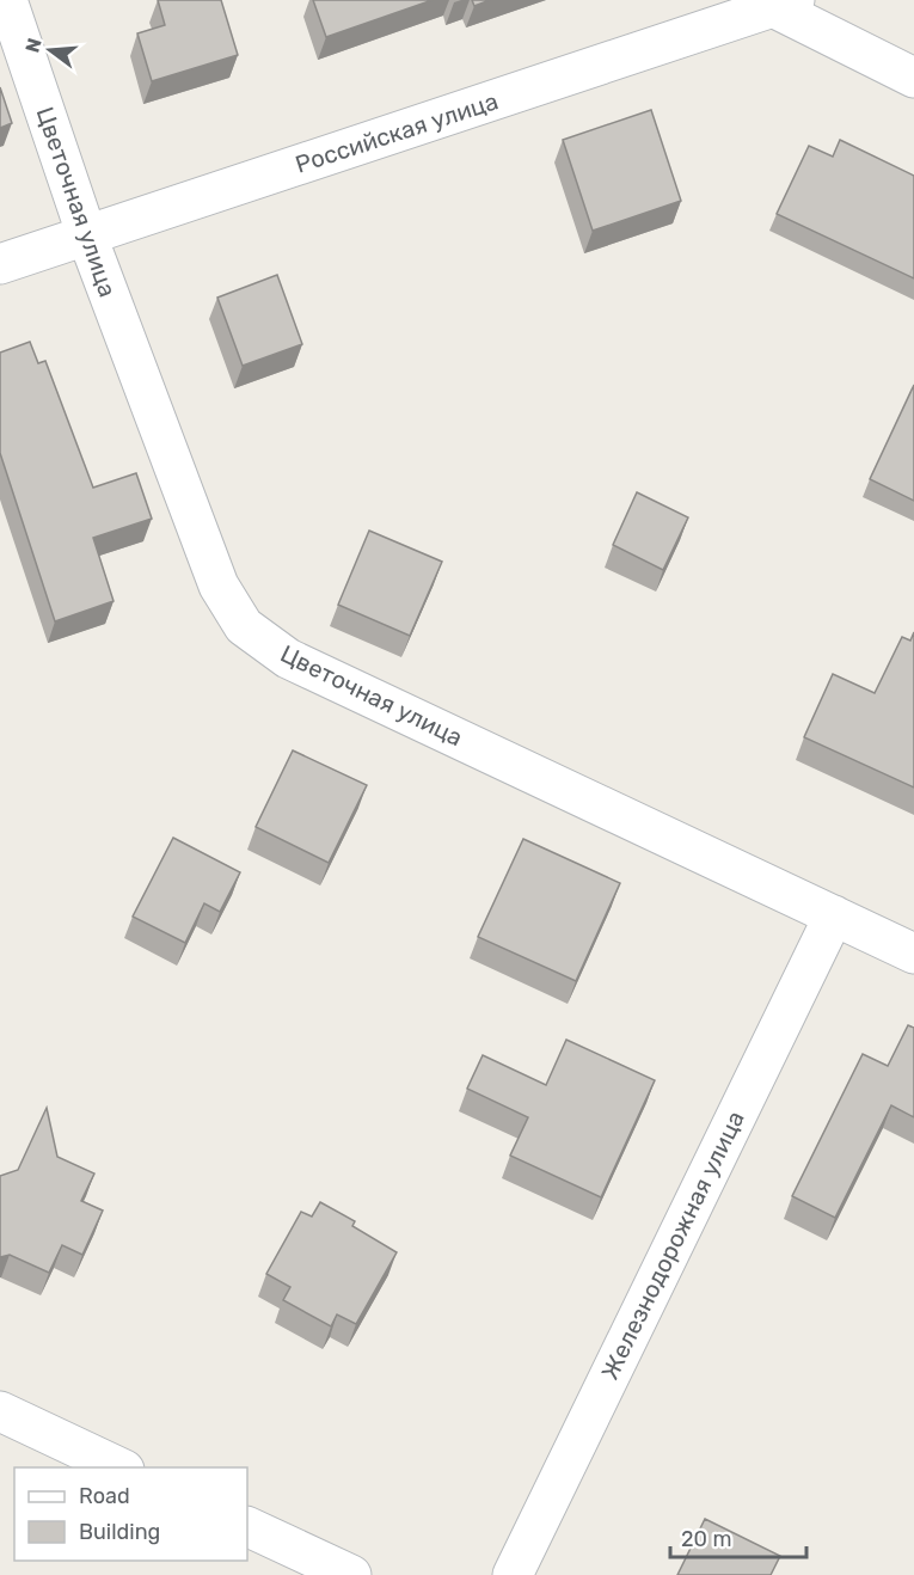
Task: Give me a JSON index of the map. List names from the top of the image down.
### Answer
{
  "streets": {
    "street": ["Российская улица", "Цветочная улица", "Железнодорожная улица"]
  },
  "crossings": [
    ["Российская улица", "Цветочная улица"],
    ["Цветочная улица", "Железнодорожная улица"]
  ],
  "legend": ["Road", "Building"],
  "scale_bar": "20 m",
  "north": "left"
}
